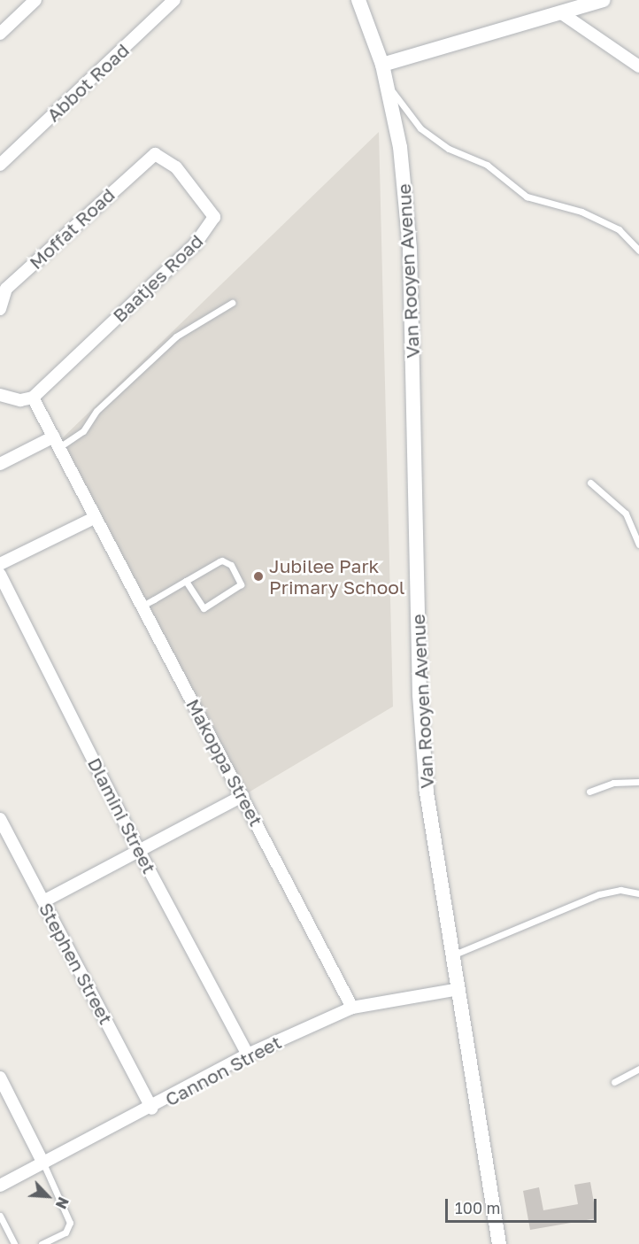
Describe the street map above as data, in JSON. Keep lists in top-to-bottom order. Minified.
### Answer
{"streets":{"street":["Abbot Road","Moffat Road","Van Rooyen Avenue","Baatjes Road","Makoppa Street","Dlamini Street","Stephen Street","Cannon Street"]},"crossings":[["Moffat Road","Baatjes Road"],["Van Rooyen Avenue","Cannon Street"],["Baatjes Road","Makoppa Street"],["Makoppa Street","Cannon Street"],["Dlamini Street","Cannon Street"],["Stephen Street","Cannon Street"]],"places":["Jubilee Park Primary School"],"scale_bar":"100 m","north":"bottom right"}
